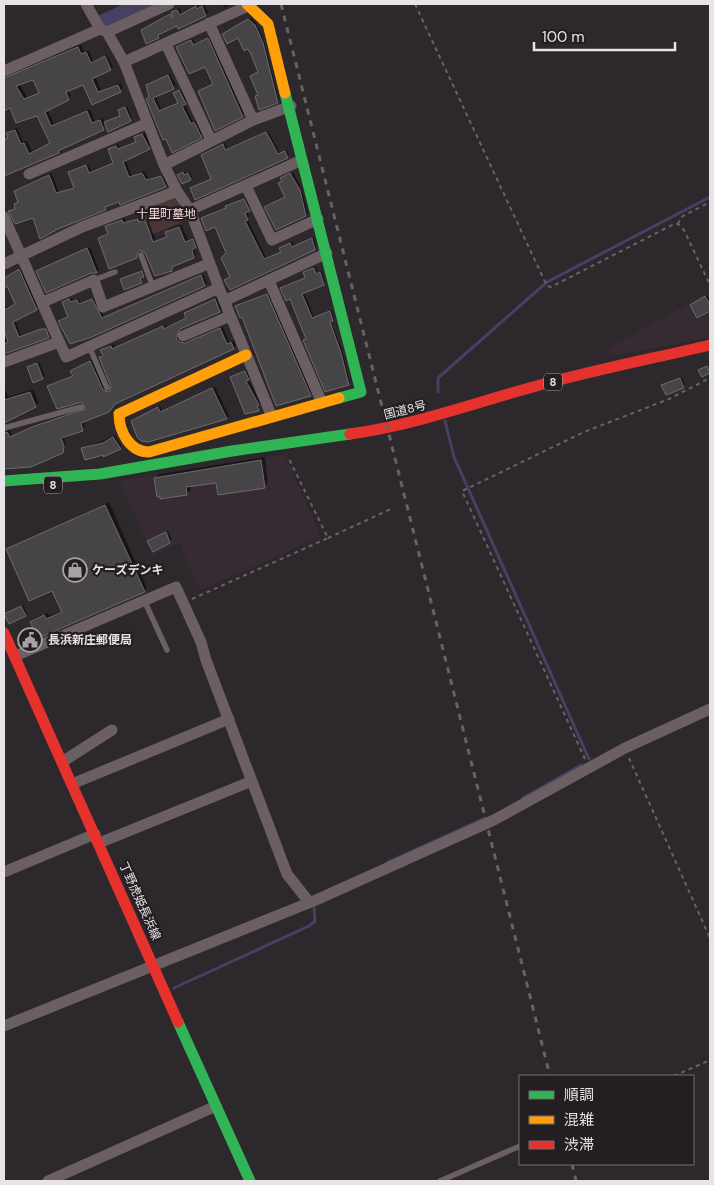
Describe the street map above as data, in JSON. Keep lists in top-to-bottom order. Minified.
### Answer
{"streets":{"main road":["8","国道8号","丁野虎姫長浜線"]},"parks":["十里町墓地"],"places":{"shop":["ケーズデンキ"],"public building":["長浜新庄郵便局"]},"legend":["順調","混雑","渋滞"],"scale_bar":"100 m"}
